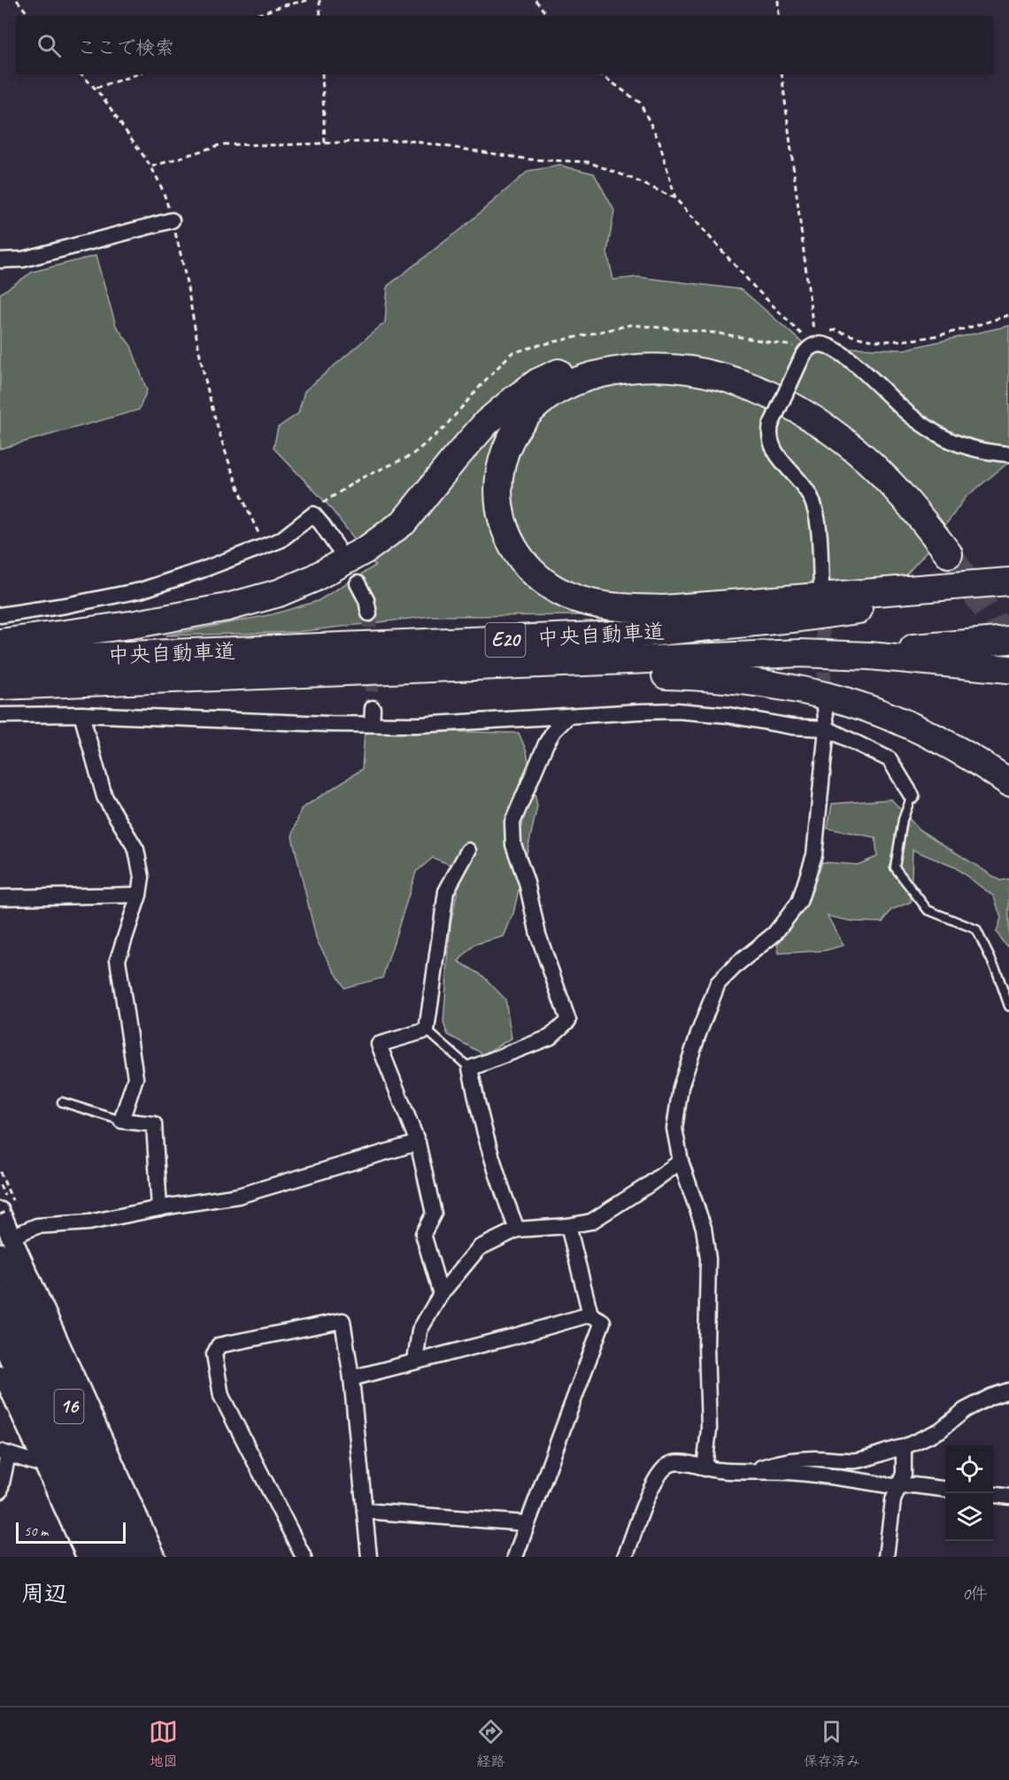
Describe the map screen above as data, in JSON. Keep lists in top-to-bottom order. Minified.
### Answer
{"streets":{"highway":["中央自動車道","E20","16"]},"scale_bar":"50 m","page":{"search":"ここで検索","scale":"50 m","heading":["周辺","0件"],"nav":["地図","経路","保存済み"]}}
